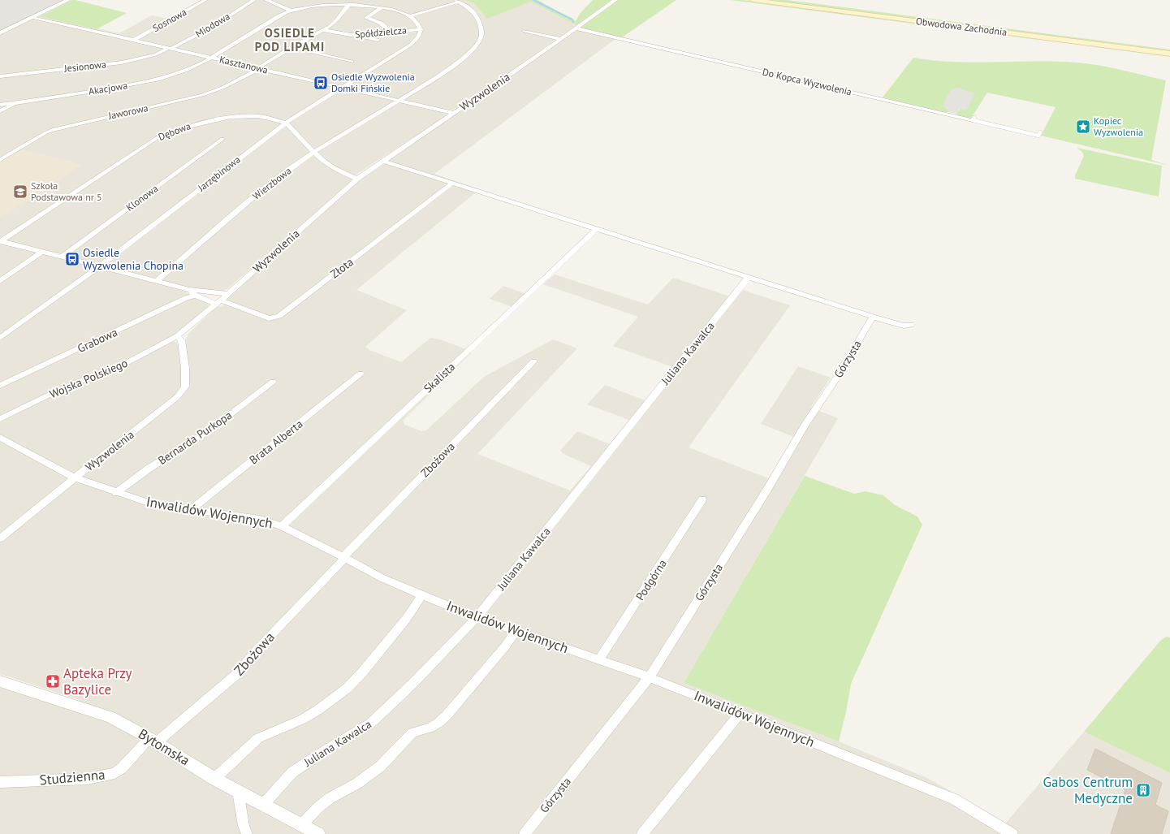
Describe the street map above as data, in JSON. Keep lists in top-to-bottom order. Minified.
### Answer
{"streets":{"main road":["Obwodowa Zachodnia"],"street":["Sosnowa","Miodowa","Spółdzielcza","Kasztanowa","Jesionowa","Do Kopca Wyzwolenia","Akacjowa","Wyzwolenia","Jaworowa","Dębowa","Jarzębinowa","Wierzbowa","Klonowa","Złota","Grabowa","Juliana Kawalca","Górzysta","Skalista","Wojska Polskiego","Bernarda Purkopa","Brata Alberta","Zbożowa","Inwalidów Wojennych","Podgórna","Bytomska","Studzienna"]},"crossings":[["Sosnowa","Kasztanowa"],["Miodowa","Kasztanowa"],["Miodowa","Jesionowa"],["Spółdzielcza","Jarzębinowa"],["Kasztanowa","Jesionowa"],["Kasztanowa","Akacjowa"],["Kasztanowa","Wyzwolenia"],["Kasztanowa","Jaworowa"],["Kasztanowa","Jarzębinowa"],["Kasztanowa","Wierzbowa"],["Do Kopca Wyzwolenia","Wyzwolenia"],["Wyzwolenia","Złota"],["Wyzwolenia","Wojska Polskiego"],["Wyzwolenia","Inwalidów Wojennych"],["Dębowa","Jarzębinowa"],["Złota","Grabowa"],["Juliana Kawalca","Inwalidów Wojennych"],["Juliana Kawalca","Bytomska"],["Górzysta","Inwalidów Wojennych"],["Skalista","Inwalidów Wojennych"],["Bernarda Purkopa","Inwalidów Wojennych"],["Brata Alberta","Inwalidów Wojennych"],["Zbożowa","Inwalidów Wojennych"],["Zbożowa","Bytomska"],["Zbożowa","Studzienna"],["Inwalidów Wojennych","Podgórna"],["Bytomska","Studzienna"]],"districts":["OSIEDLE POD LIPAMI"],"places":{"bus stop":["Osiedle Wyzwolenia Domki Fińskie","Osiedle Wyzwolenia Chopina"],"place":["Kopiec Wyzwolenia"],"school or university":["Szkoła Podstawowa nr 5"],"pharmacy":["Apteka Przy Bazylice"],"building":["Gabos Centrum Medyczne"]}}
